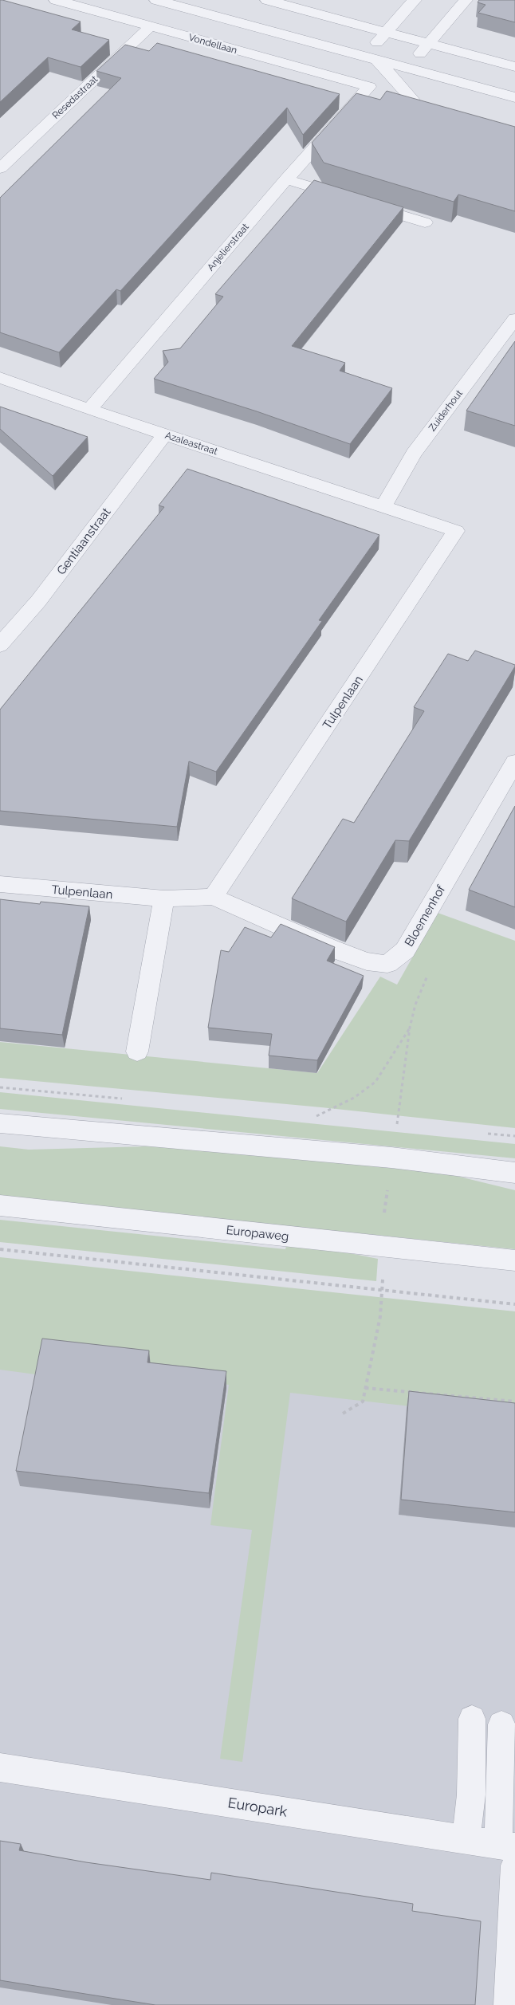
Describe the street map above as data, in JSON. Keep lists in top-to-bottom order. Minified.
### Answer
{"streets":{"street":["Vondellaan","Resedastraat","Anjelierstraat","Zuiderhout","Azaleastraat","Gentiaanstraat","Tulpenlaan","Bloemenhof","Europaweg","Europark"]},"crossings":[["Vondellaan","Resedastraat"],["Vondellaan","Anjelierstraat"],["Anjelierstraat","Azaleastraat"],["Zuiderhout","Azaleastraat"],["Zuiderhout","Tulpenlaan"],["Azaleastraat","Gentiaanstraat"],["Azaleastraat","Tulpenlaan"],["Tulpenlaan","Bloemenhof"]]}
